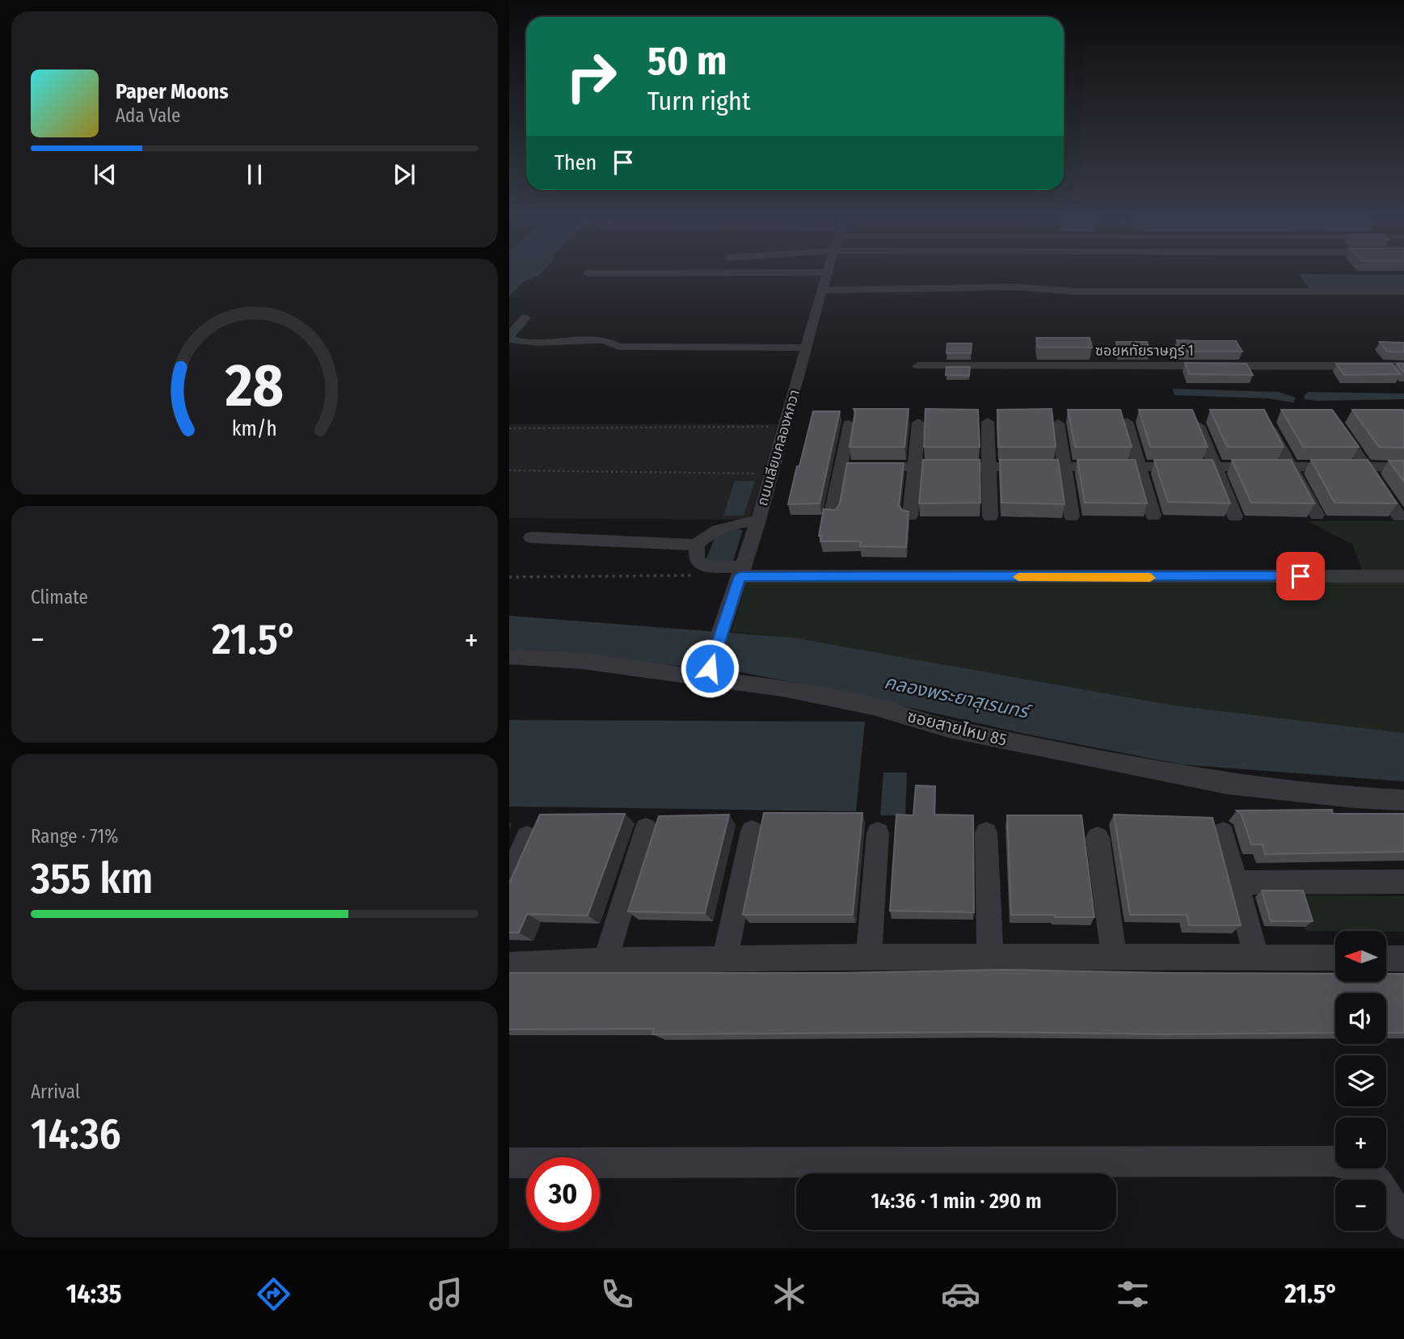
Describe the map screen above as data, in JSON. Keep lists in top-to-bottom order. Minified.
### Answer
{"streets":{"street":["ซอยหทัยราษฎร์ 1","ถนนเลียบคลองหกวา","ซอยสายไหม 85"]},"crossings":[["ถนนเลียบคลองหกวา","ซอยสายไหม 85"]],"water":["คลองพระยาสุเรนทร์"],"north":"left","page":{"turn":["50 m","Turn right"],"song":["Paper Moons","Ada Vale"],"then":"Then","tile":["Climate",["Range · 71%","355 km"],["Arrival","14:36"]],"heat":["−","21.5°","+"],"map_buttons":["+","−"],"limit":"30","trip":"14:36 · 1 min · 290 m","tabs":["14:35","21.5°"],"gauge":["28","km/h"]}}
